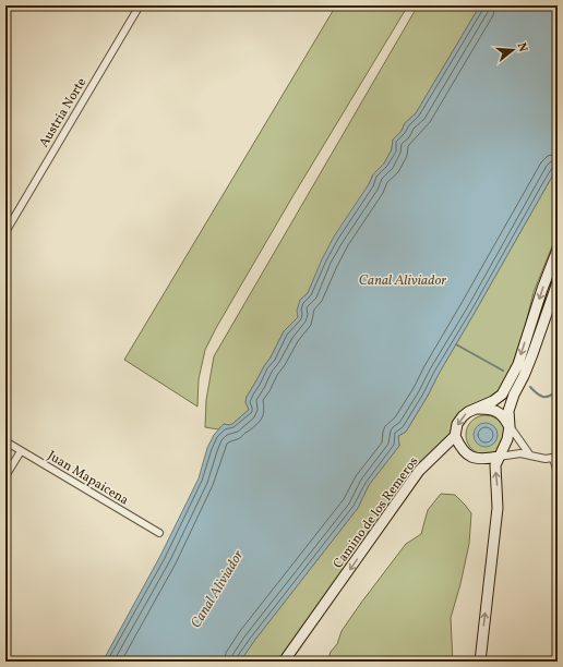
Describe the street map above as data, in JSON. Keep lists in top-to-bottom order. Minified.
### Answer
{"streets":{"main road":["Camino de los Remeros"],"street":["Austria Norte","Juan Mapaicena"]},"water":["Canal Aliviador"],"north":"right"}
